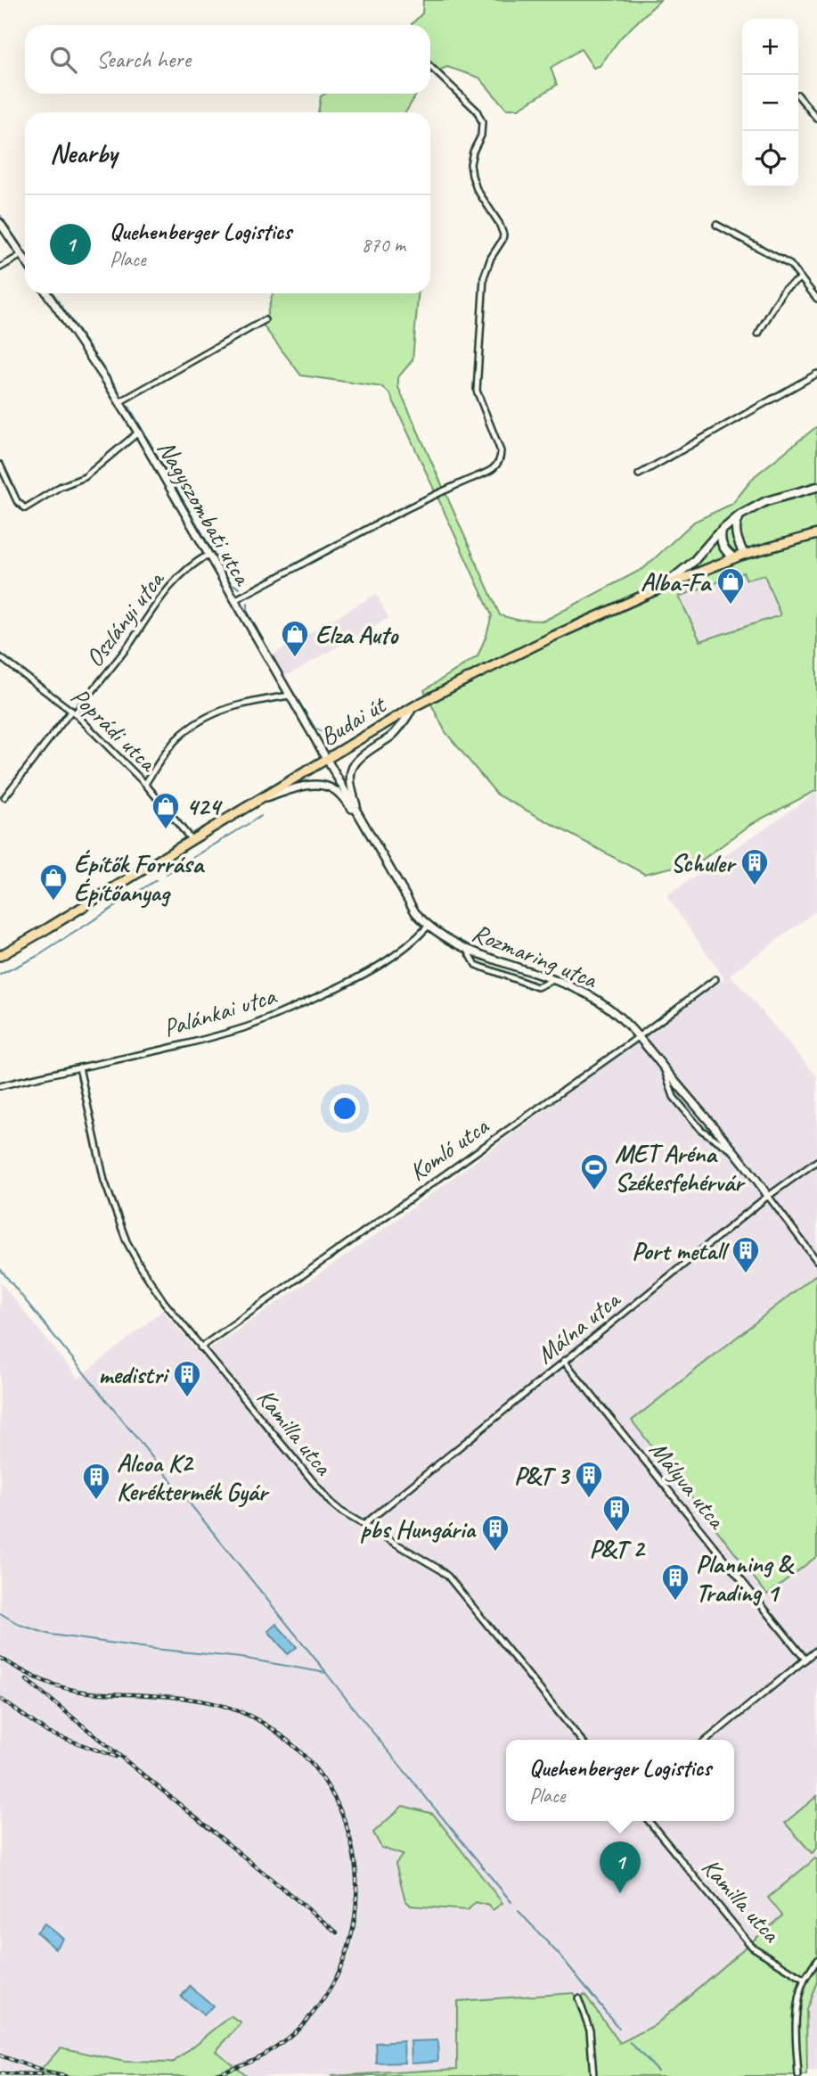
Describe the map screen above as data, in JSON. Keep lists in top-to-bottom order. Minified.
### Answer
{"streets":{"main road":["Budai út"],"street":["Nagyszombati utca","Oszlányi utca","Poprádi utca","Rozmaring utca","Palánkai utca","Komló utca","Málna utca","Kamilla utca","Mályva utca"]},"crossings":[["Nagyszombati utca","Oszlányi utca"],["Nagyszombati utca","Budai út"],["Nagyszombati utca","Rozmaring utca"],["Oszlányi utca","Poprádi utca"],["Budai út","Poprádi utca"],["Budai út","Rozmaring utca"],["Rozmaring utca","Palánkai utca"],["Rozmaring utca","Komló utca"],["Rozmaring utca","Málna utca"],["Palánkai utca","Kamilla utca"],["Komló utca","Kamilla utca"],["Málna utca","Kamilla utca"],["Málna utca","Mályva utca"]],"places":{"shop":["Alba-Fa","Elza Auto","424","Építők Forrása Építőanyag"],"building":["Schuler","Port metall","medistri","P&T 3","Alcoa K2 Keréktermék Gyár","P&T 2","pbs Hungária","Planning & Trading 1"],"sports":["MET Aréna Székesfehérvár"]},"page":{"map_buttons":["+","−"],"search":"Search here","heading":"Nearby","list":[{"mark":"1","name":"Quehenberger Logistics","note":"Place","value":"870 m"}],"popup":["Quehenberger Logistics","Place"],"pins":"1"}}
